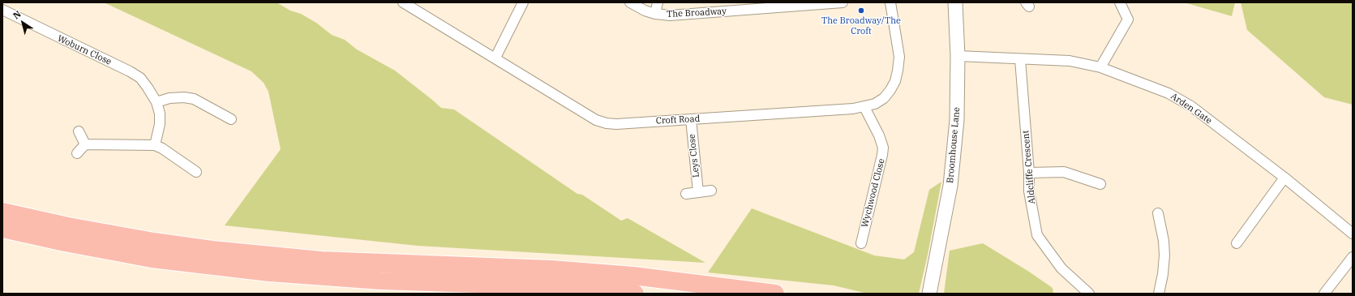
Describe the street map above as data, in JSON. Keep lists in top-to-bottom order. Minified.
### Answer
{"streets":{"street":["The Broadway","Woburn Close","Arden Gate","Croft Road","Broomhouse Lane","Leys Close","Aldcliffe Crescent","Wychwood Close"]},"crossings":[["Arden Gate","Broomhouse Lane"],["Arden Gate","Aldcliffe Crescent"],["Croft Road","Leys Close"],["Croft Road","Wychwood Close"]],"places":["The Broadway/The Croft"],"north":"top left"}
